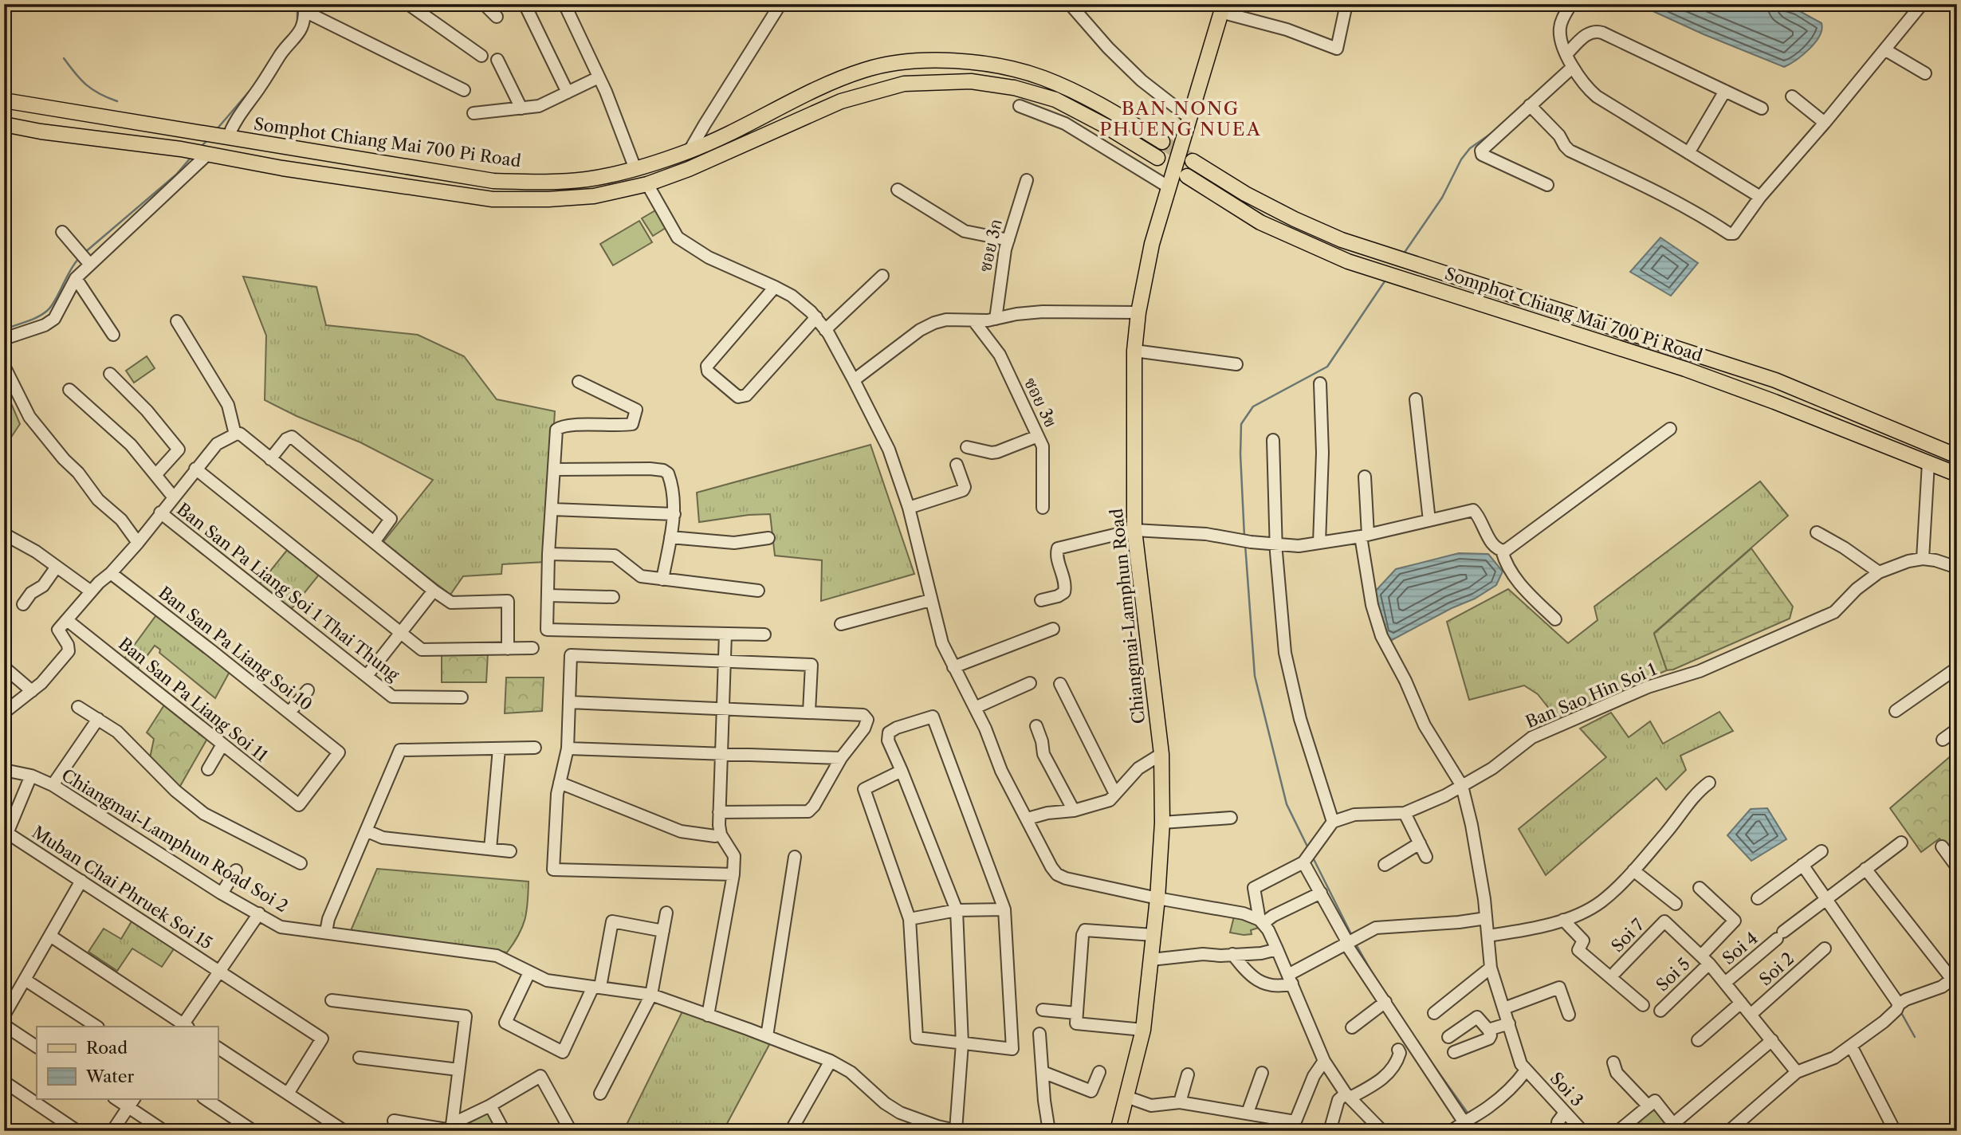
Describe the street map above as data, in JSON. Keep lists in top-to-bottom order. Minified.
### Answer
{"streets":{"main road":["Somphot Chiang Mai 700 Pi Road","Chiangmai-Lamphun Road"],"street":["ซอย 3ก","ซอย 3ข","Ban San Pa Liang Soi 1 Thai Thung","Ban San Pa Liang Soi 10","Ban Sao Hin Soi 1","Ban San Pa Liang Soi 11","Chiangmai-Lamphun Road Soi 2","Muban Chai Phruek Soi 15","Soi 7","Soi 4","Soi 2","Soi 5","Soi 3"]},"crossings":[["Ban San Pa Liang Soi 10","Ban San Pa Liang Soi 11"],["Soi 7","Soi 5"]],"districts":["BAN NONG PHUENG NUEA"],"legend":["Road","Water"]}
